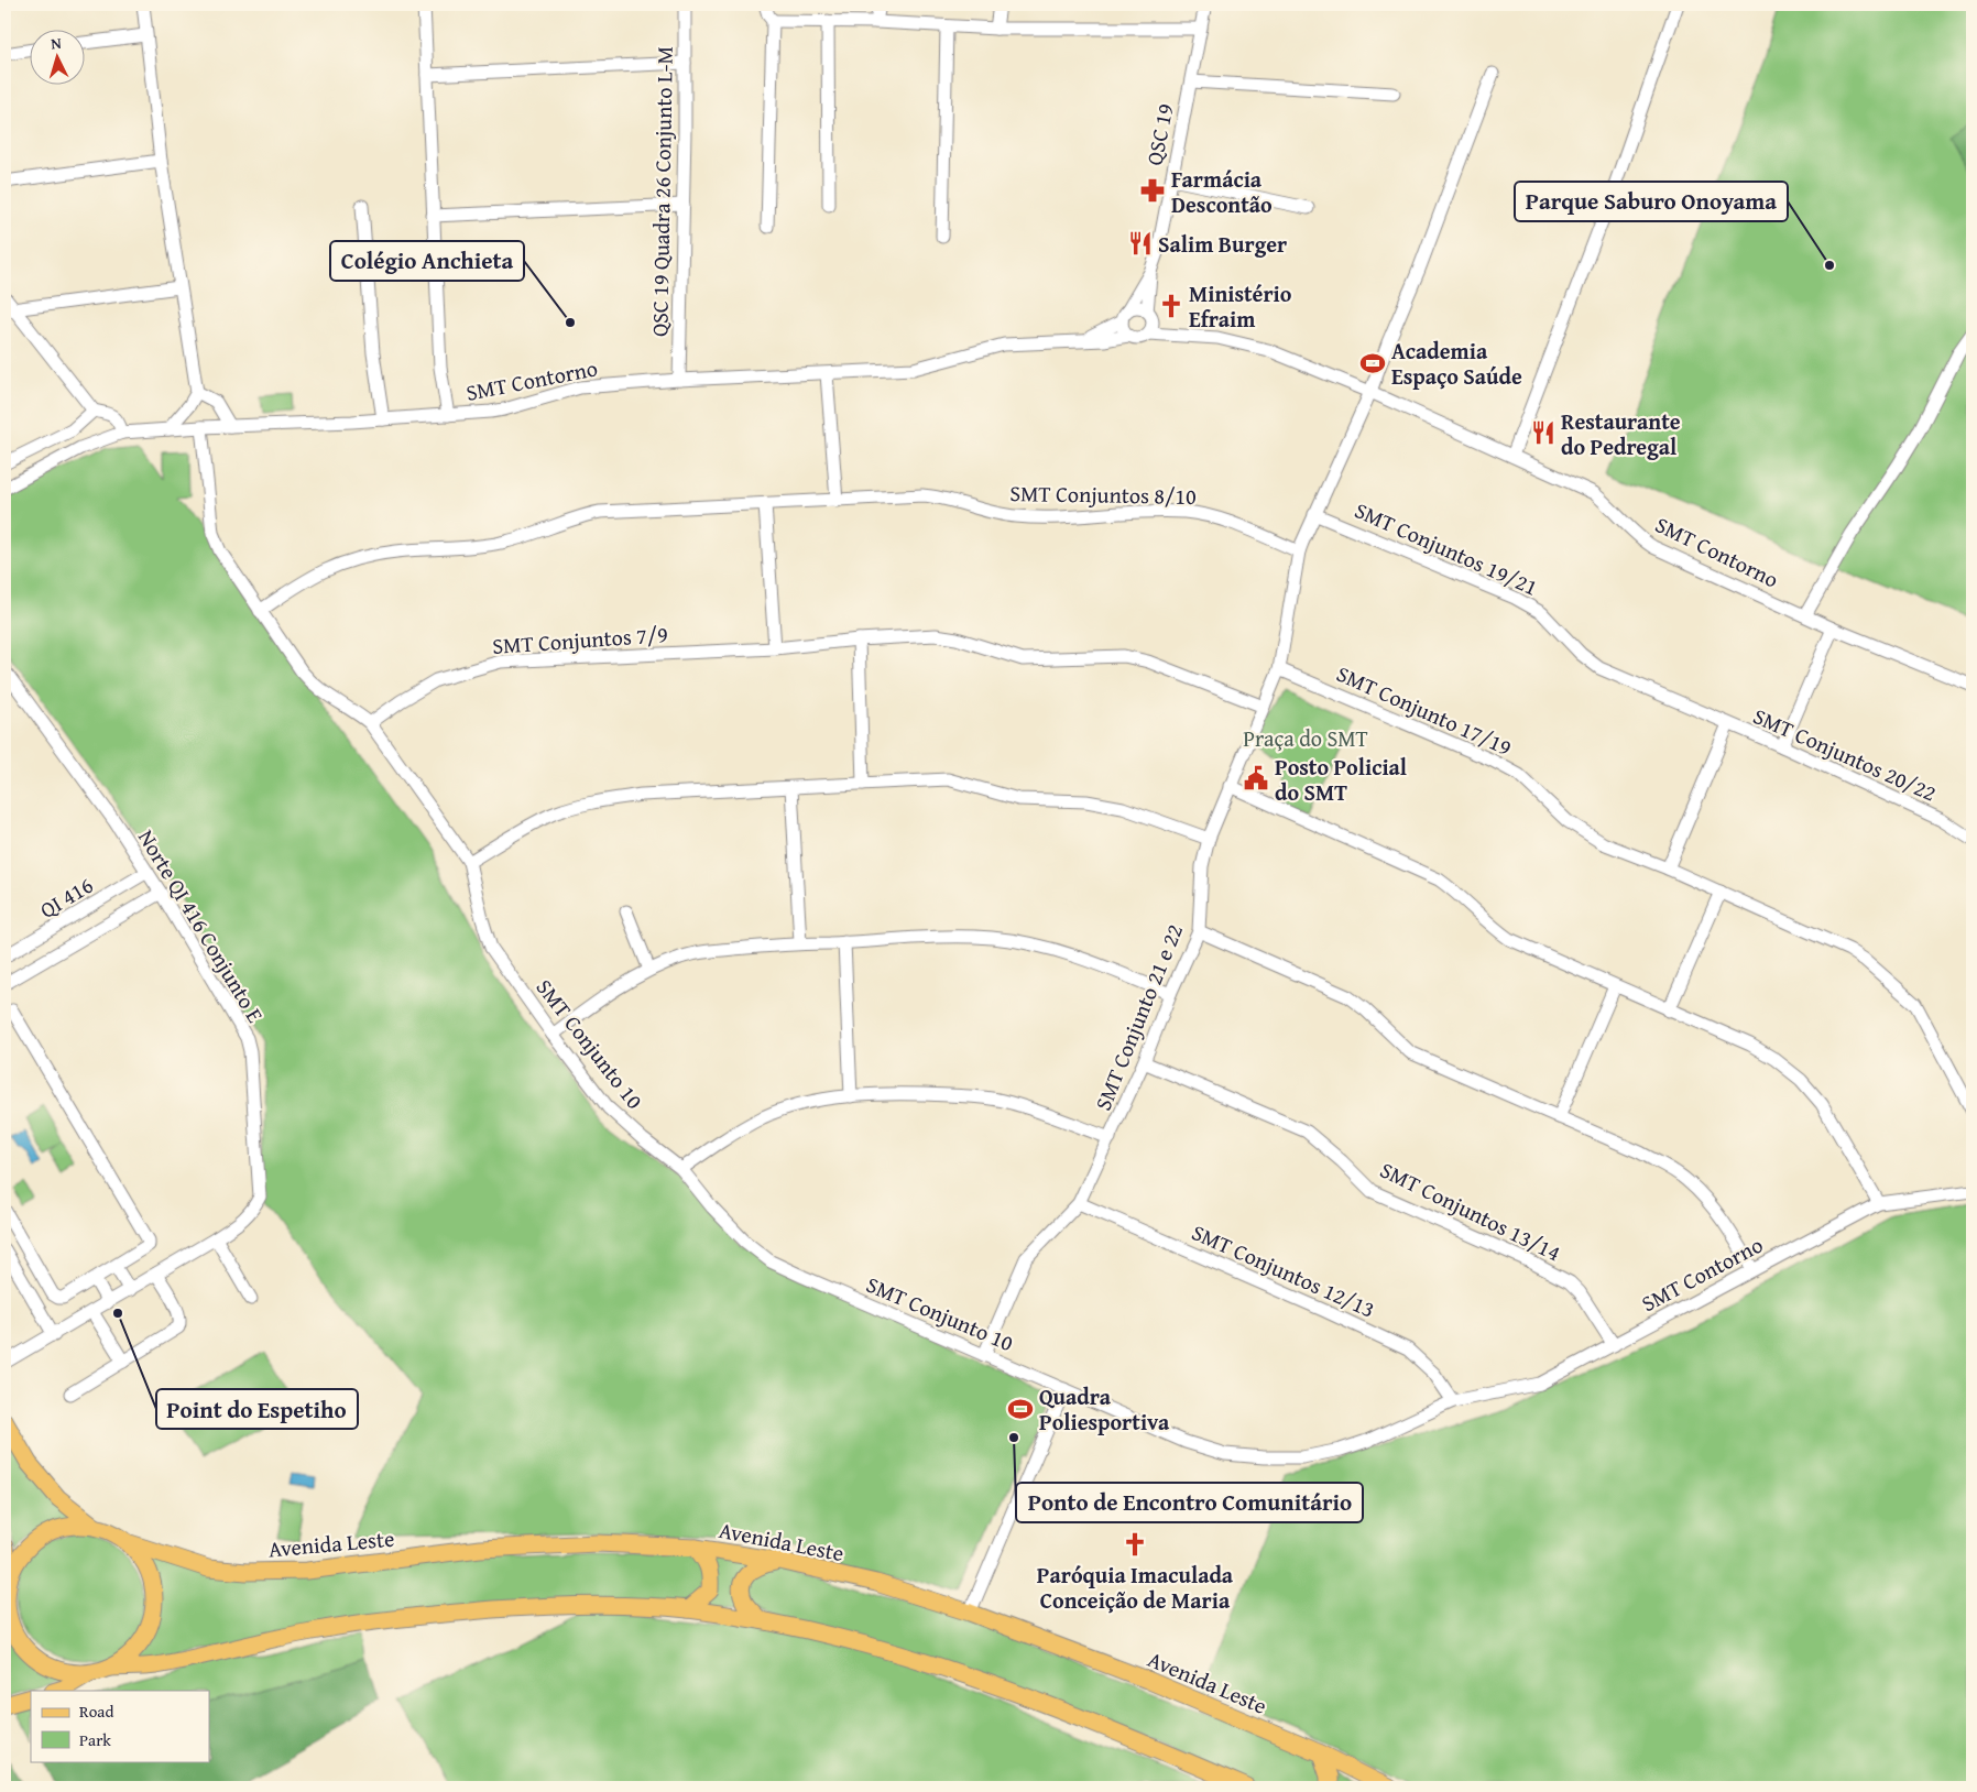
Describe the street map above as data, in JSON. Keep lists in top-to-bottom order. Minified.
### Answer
{"streets":{"main road":["Avenida Leste"],"street":["QSC 19","QSC 19 Quadra 26 Conjunto L-M","SMT Contorno","SMT Conjuntos 8/10","SMT Conjuntos 19/21","SMT Conjuntos 7/9","SMT Conjunto 17/19","SMT Conjuntos 20/22","QI 416","Norte QI 416 Conjunto E","SMT Conjunto 21 e 22","SMT Conjunto 10","SMT Conjuntos 13/14","SMT Conjuntos 12/13"]},"crossings":[["QSC 19","SMT Contorno"],["QSC 19 Quadra 26 Conjunto L-M","SMT Contorno"],["SMT Contorno","SMT Conjunto 21 e 22"],["SMT Contorno","SMT Conjunto 10"],["SMT Contorno","SMT Conjuntos 13/14"],["SMT Contorno","SMT Conjuntos 12/13"],["SMT Conjuntos 8/10","SMT Conjunto 21 e 22"],["SMT Conjuntos 8/10","SMT Conjunto 10"],["SMT Conjuntos 19/21","SMT Conjuntos 20/22"],["SMT Conjuntos 19/21","SMT Conjunto 21 e 22"],["SMT Conjuntos 7/9","SMT Conjunto 21 e 22"],["SMT Conjuntos 7/9","SMT Conjunto 10"],["SMT Conjunto 17/19","SMT Conjunto 21 e 22"],["QI 416","Norte QI 416 Conjunto E"],["SMT Conjunto 21 e 22","SMT Conjunto 10"],["SMT Conjunto 21 e 22","SMT Conjuntos 13/14"],["SMT Conjunto 21 e 22","SMT Conjuntos 12/13"],["SMT Conjunto 10","SMT Conjuntos 12/13"]],"parks":["Praça do SMT"],"places":{"pharmacy":["Farmácia Descontão"],"restaurant":["Salim Burger","Restaurante do Pedregal"],"other":["Parque Saburo Onoyama","Colégio Anchieta","Point do Espetiho","Ponto de Encontro Comunitário"],"church":["Ministério Efraim","Paróquia Imaculada Conceição de Maria"],"sports":["Academia Espaço Saúde","Quadra Poliesportiva"],"public building":["Posto Policial do SMT"]},"legend":["Road","Park"],"north":"top"}
